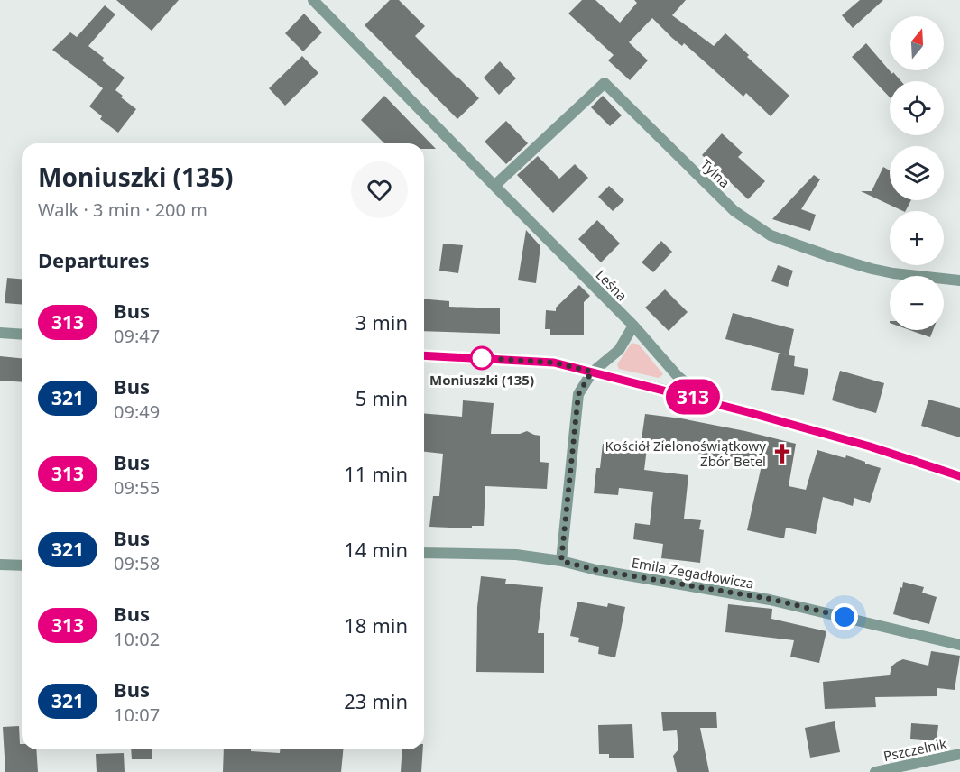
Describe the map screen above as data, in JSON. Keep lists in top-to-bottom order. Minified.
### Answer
{"streets":{"street":["Tylna","Leśna","Emila Zegadłowicza","Pszczelnik"]},"crossings":[["Tylna","Leśna"]],"places":{"other":["Moniuszki (135)"],"church":["Kościół Zielonoświątkowy Zbór Betel"]},"lines":["bus line 313"],"north":"top","page":{"on_map":"313","map_buttons":["+","−"],"heading":[["Moniuszki (135)","Walk · 3 min · 200 m"],"Departures"],"list":[{"mark":"313","name":"Bus","note":"09:47","value":"3 min"},{"mark":"321","name":"Bus","note":"09:49","value":"5 min"},{"mark":"313","name":"Bus","note":"09:55","value":"11 min"},{"mark":"321","name":"Bus","note":"09:58","value":"14 min"},{"mark":"313","name":"Bus","note":"10:02","value":"18 min"},{"mark":"321","name":"Bus","note":"10:07","value":"23 min"}]}}
